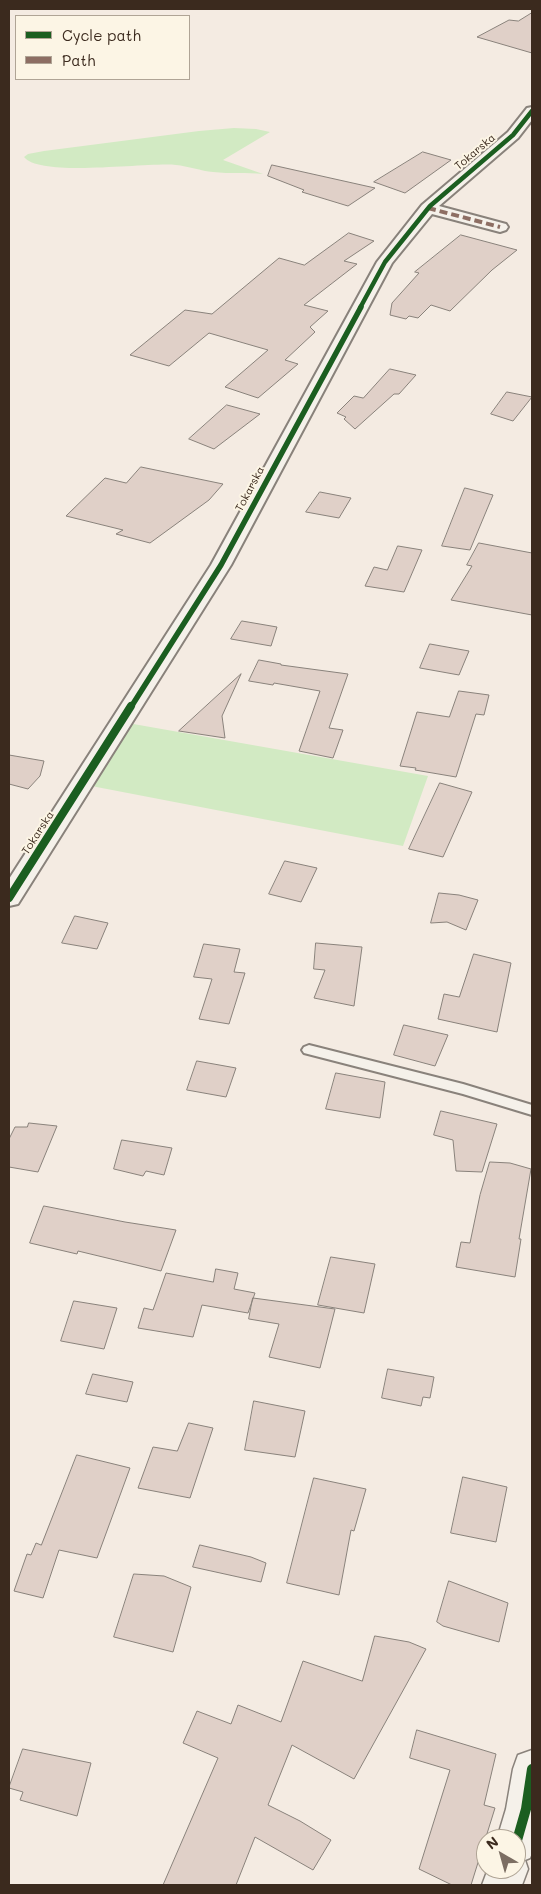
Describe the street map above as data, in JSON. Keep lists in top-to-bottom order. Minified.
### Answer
{"streets":{"street":["Tokarska"]},"legend":["Cycle path","Path"],"north":"top left"}
